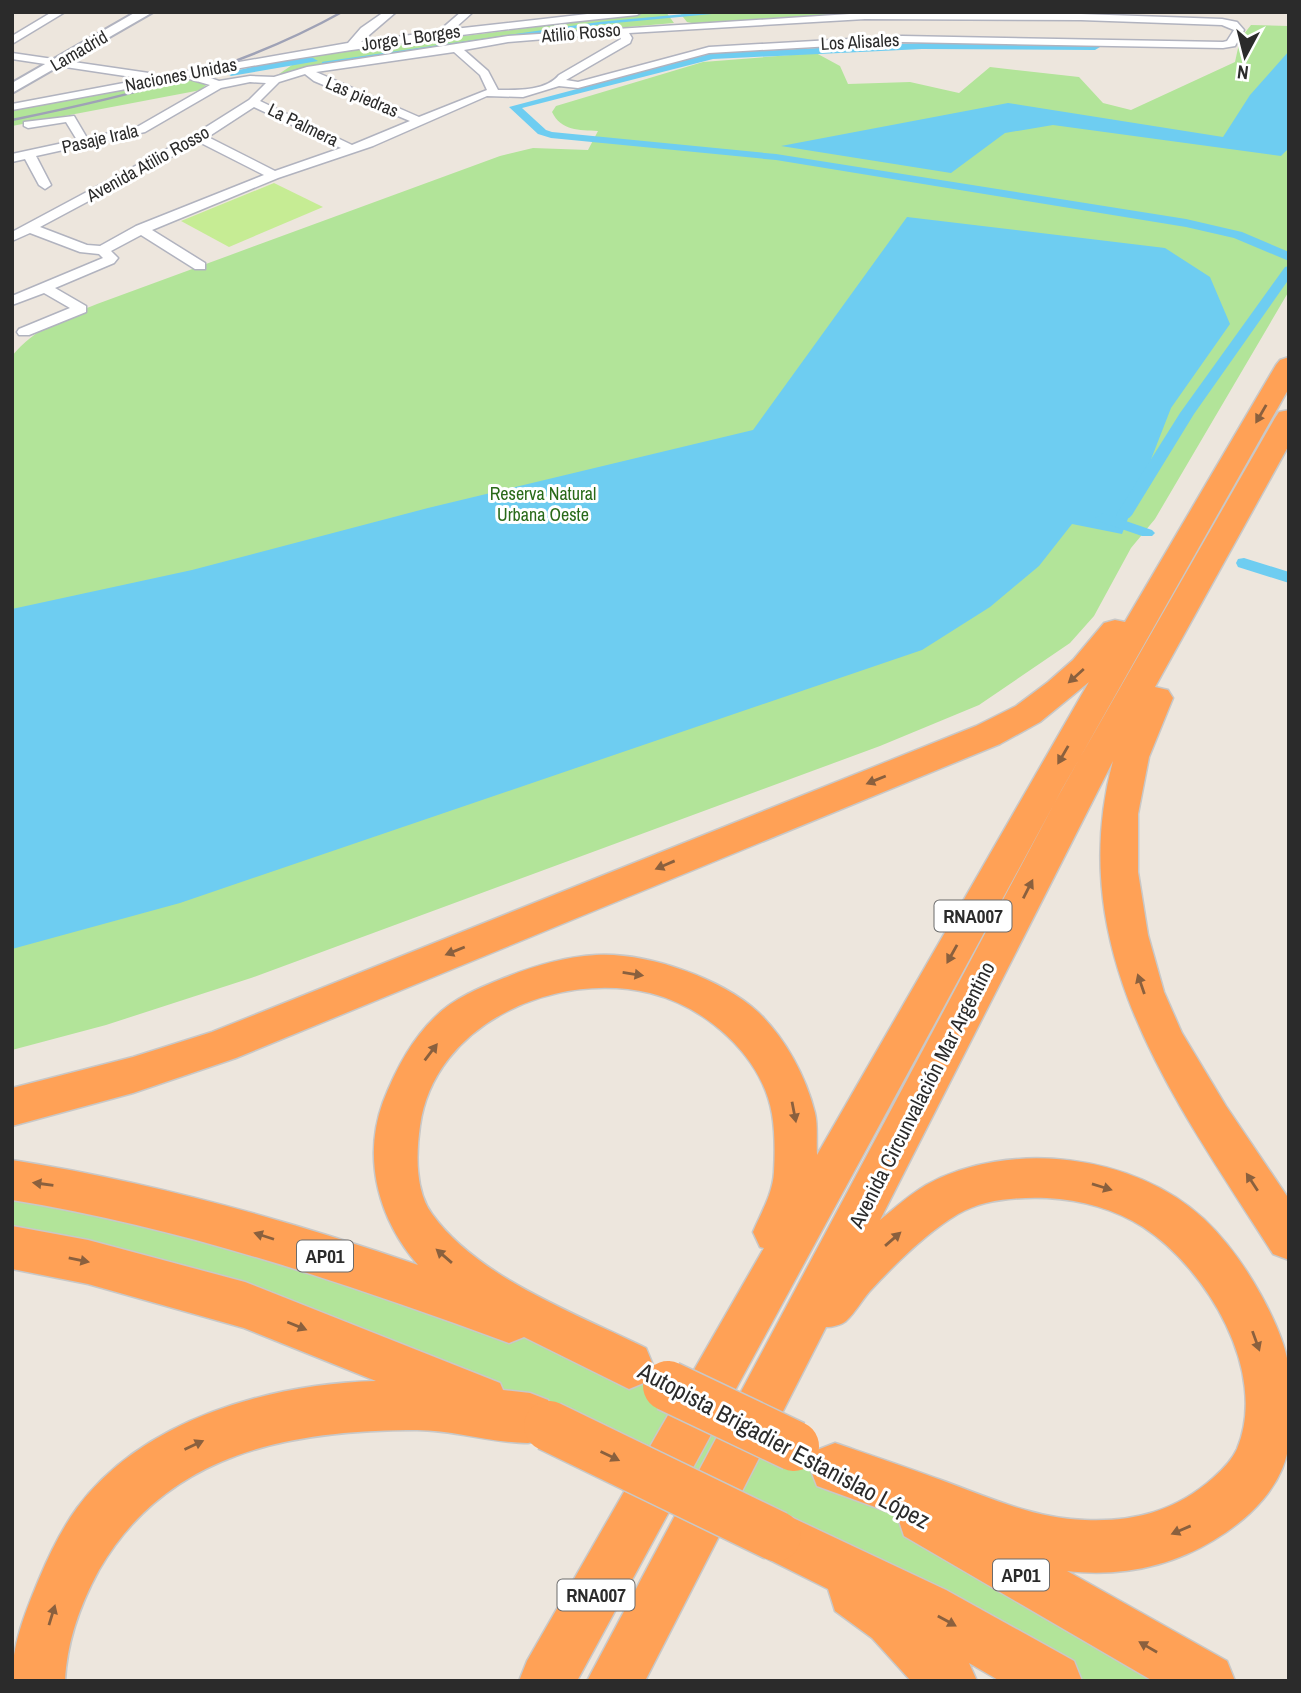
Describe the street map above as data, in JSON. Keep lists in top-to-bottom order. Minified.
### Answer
{"streets":{"highway":["RNA007","Avenida Circunvalación Mar Argentino","AP01","Autopista Brigadier Estanislao López"],"street":["Atilio Rosso","Jorge L Borges","Los Alisales","Lamadrid","Naciones Unidas","Las piedras","La Palmera","Pasaje Irala","Avenida Atilio Rosso"]},"crossings":[["Atilio Rosso","Los Alisales"],["Atilio Rosso","Las piedras"],["Atilio Rosso","Avenida Atilio Rosso"],["Jorge L Borges","Naciones Unidas"],["La Palmera","Avenida Atilio Rosso"],["RNA007","Avenida Circunvalación Mar Argentino"]],"parks":["Reserva Natural Urbana Oeste"],"north":"bottom"}
